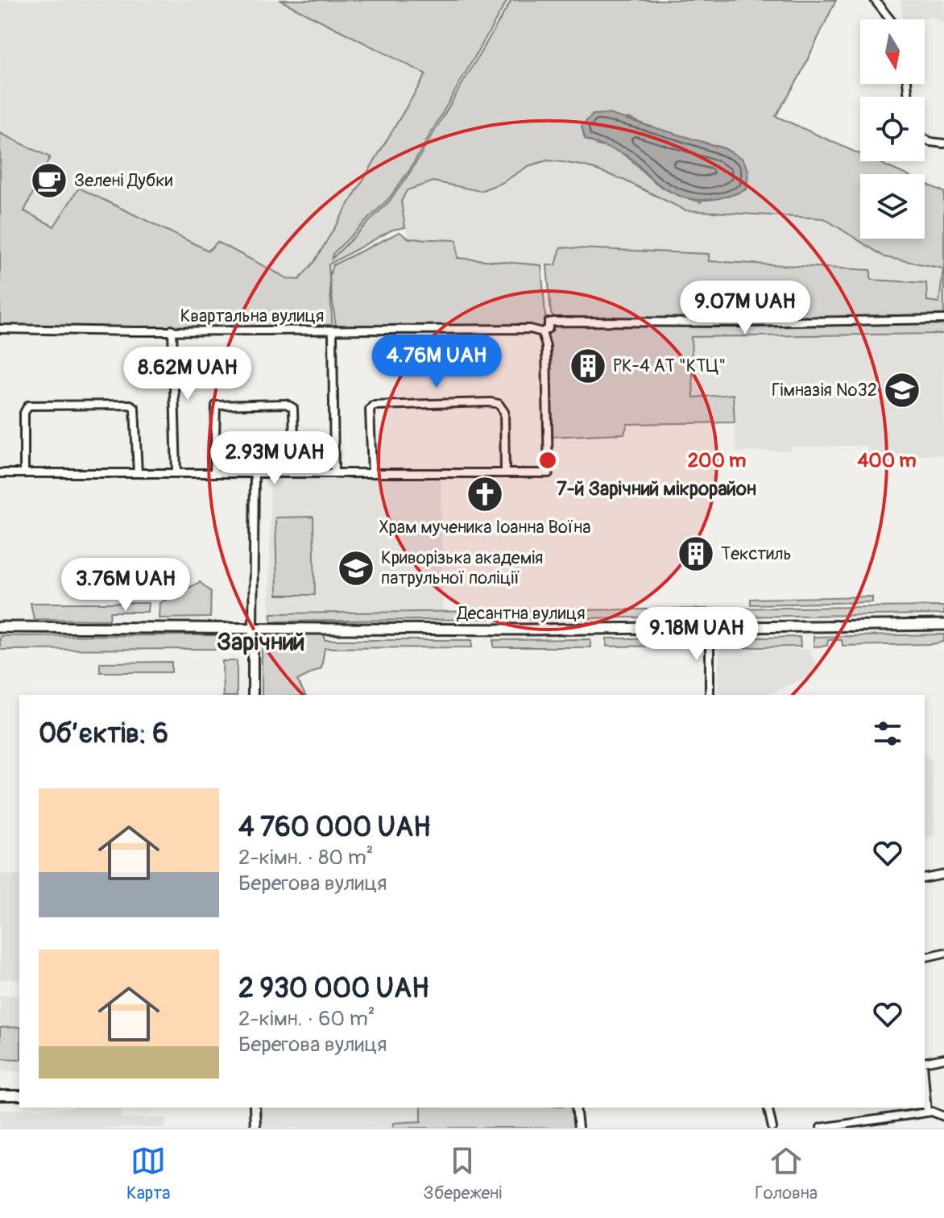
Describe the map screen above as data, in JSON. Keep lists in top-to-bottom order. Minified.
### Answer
{"streets":{"main road":["Десантна вулиця"],"street":["Квартальна вулиця"]},"districts":["7-й Зарічний мікрорайон","Зарічний"],"places":{"cafe":["Зелені Дубки"],"building":["РК-4 АТ \"КТЦ\"","Текстиль"],"school or university":["Гімназія №32","Криворізька академія патрульної поліції"],"church":["Храм мученика Іоанна Воїна"]},"north":"bottom","page":{"price":["9.07M UAH","4.76M UAH","8.62M UAH","2.93M UAH","3.76M UAH","9.18M UAH"],"heading":"Об’єктів: 6","list":[{"name":"4 760 000 UAH","note":"2-кімн. · 80 m² · Берегова вулиця"},{"name":"2 930 000 UAH","note":"2-кімн. · 60 m² · Берегова вулиця"}],"tabs":["Карта","Збережені","Головна"]},"rings":["200 m","400 m"]}
